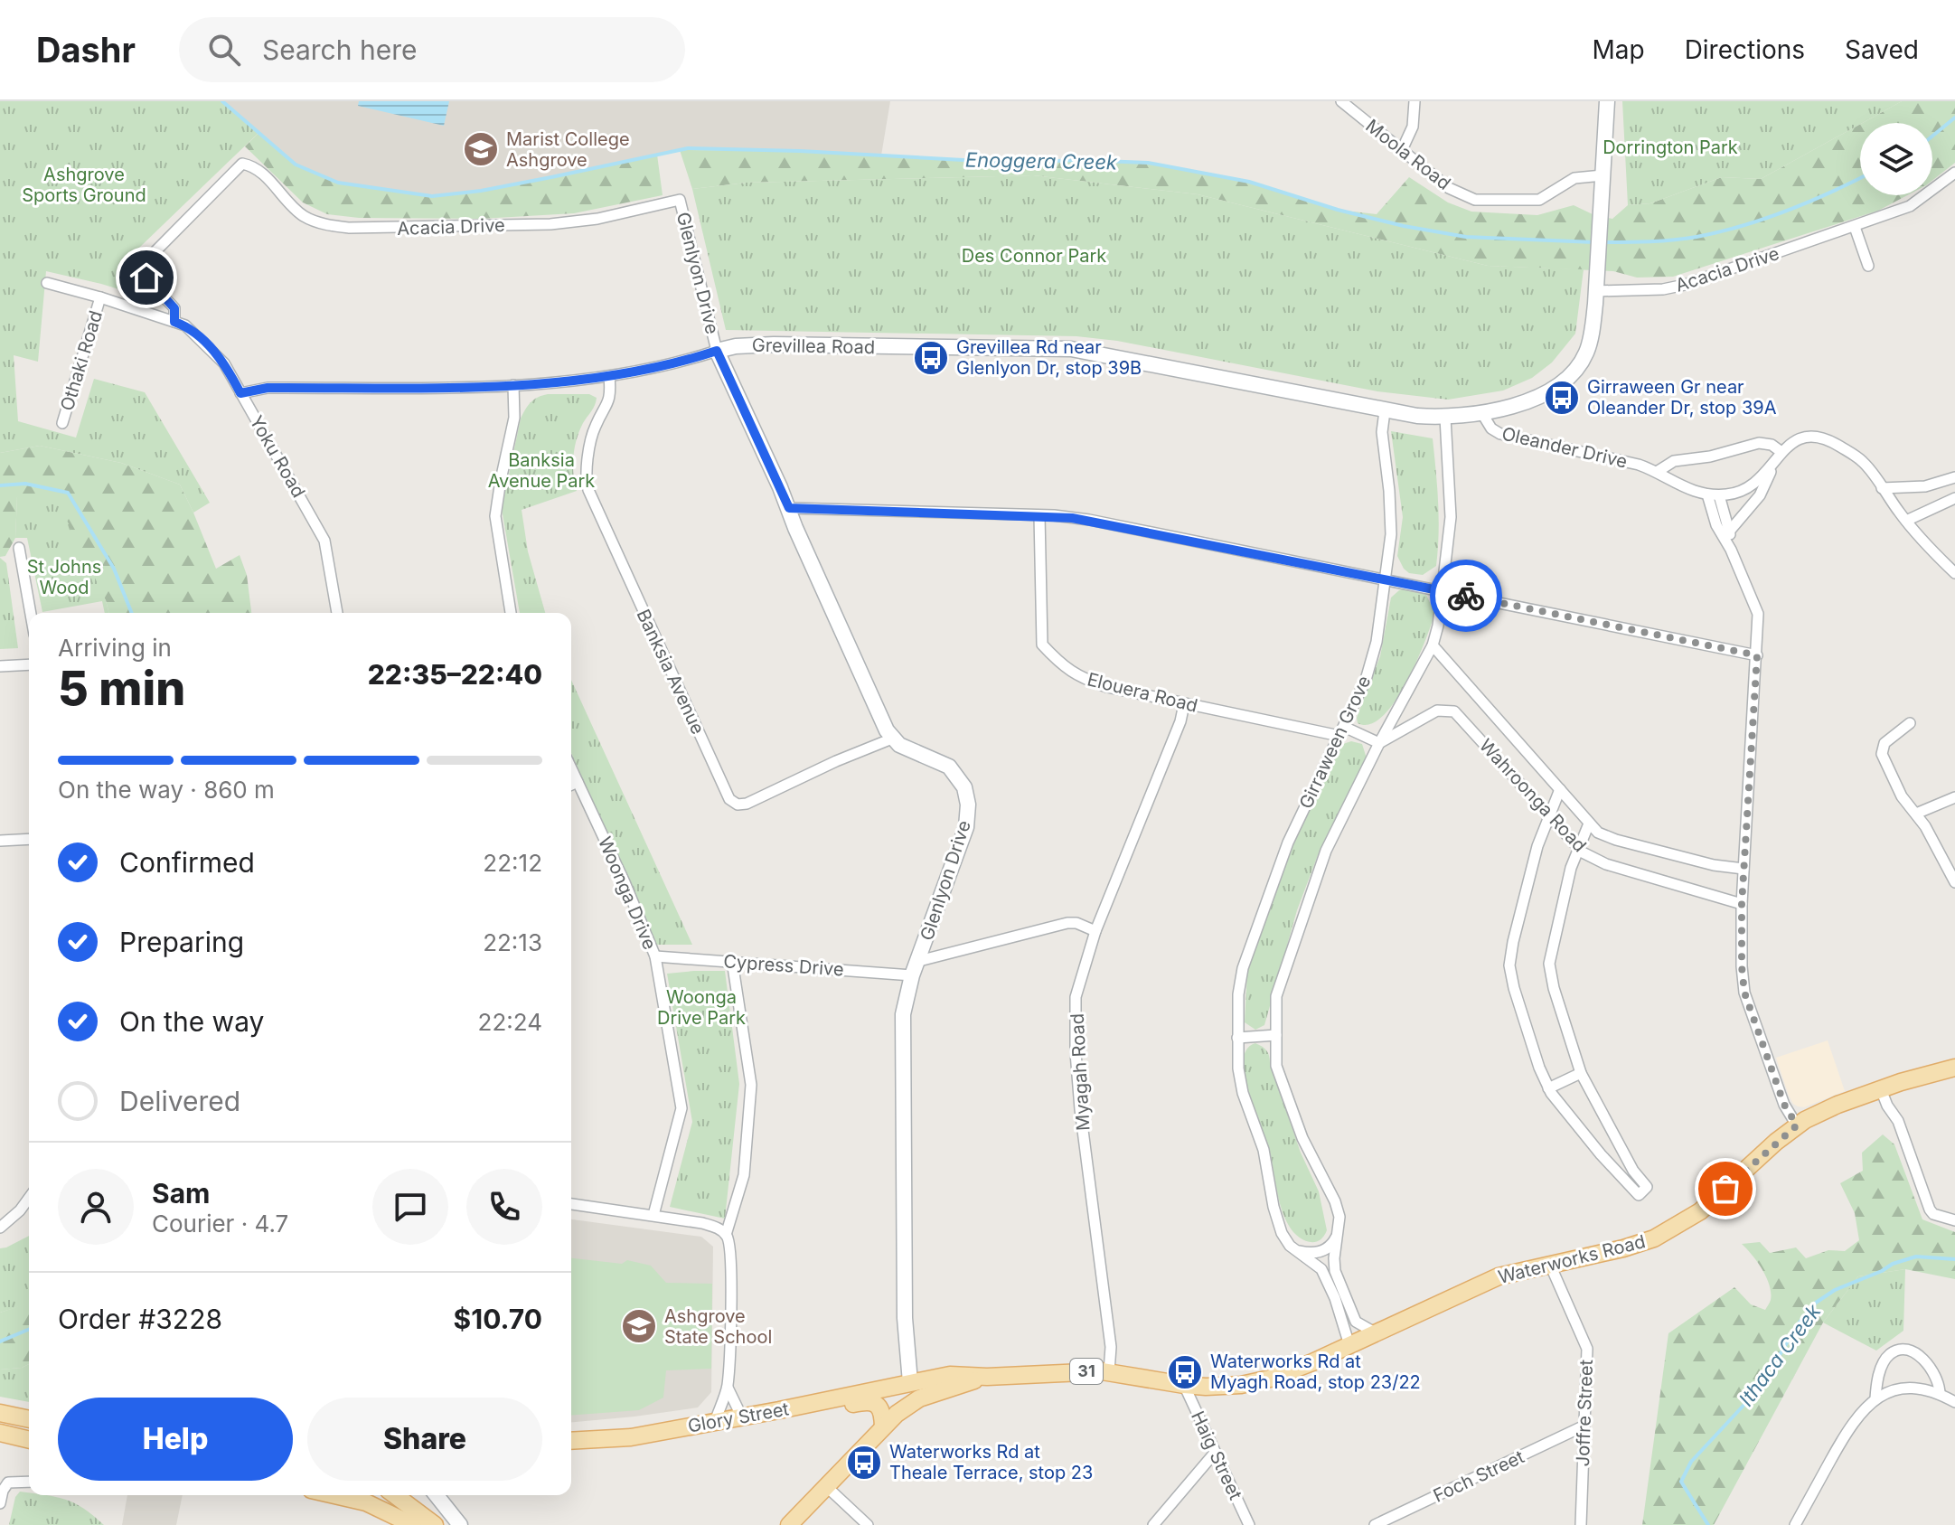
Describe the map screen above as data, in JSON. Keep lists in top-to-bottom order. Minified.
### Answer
{"streets":{"main road":["Waterworks Road","31","Glory Street"],"street":["Moola Road","Acacia Drive","Glenlyon Drive","Grevillea Road","Othaki Road","Oleander Drive","Yoku Road","Banksia Avenue","Elouera Road","Girraween Grove","Wahroonga Road","Woonga Drive","Cypress Drive","Myagah Road","Joffre Street","Haig Street","Foch Street"]},"crossings":[["Acacia Drive","Glenlyon Drive"],["Acacia Drive","Yoku Road"],["Glenlyon Drive","Grevillea Road"],["Glenlyon Drive","Banksia Avenue"],["Glenlyon Drive","Cypress Drive"],["Glenlyon Drive","Waterworks Road"],["Glenlyon Drive","Glory Street"],["Grevillea Road","Yoku Road"],["Grevillea Road","Banksia Avenue"],["Grevillea Road","Girraween Grove"],["Othaki Road","Yoku Road"],["Elouera Road","Girraween Grove"],["Elouera Road","Wahroonga Road"],["Elouera Road","Myagah Road"],["Girraween Grove","Wahroonga Road"],["Girraween Grove","Waterworks Road"],["Woonga Drive","Cypress Drive"],["Myagah Road","Waterworks Road"],["Waterworks Road","Joffre Street"],["Waterworks Road","Glory Street"],["Waterworks Road","Haig Street"],["Joffre Street","Foch Street"]],"water":["Enoggera Creek","Ithaca Creek"],"parks":["Dorrington Park","Ashgrove Sports Ground","Des Connor Park","Banksia Avenue Park","St Johns Wood","Woonga Drive Park"],"places":{"school or university":["Marist College Ashgrove","Ashgrove State School"],"bus stop":["Grevillea Rd near Glenlyon Dr, stop 39B","Girraween Gr near Oleander Dr, stop 39A","Waterworks Rd at Myagh Road, stop 23/22","Waterworks Rd at Theale Terrace, stop 23"]},"page":{"header":"Dashr","search":"Search here","nav":["Map","Directions","Saved"],"heading":["5 min","Arriving in","22:35–22:40"],"panel":["Sam","Courier · 4.7","Order #3228","$10.70"],"bar":"On the way · 860 m","list":[["Confirmed","22:12"],["Preparing","22:13"],["On the way","22:24"],"Delivered"],"buttons":["Help","Share"]}}
